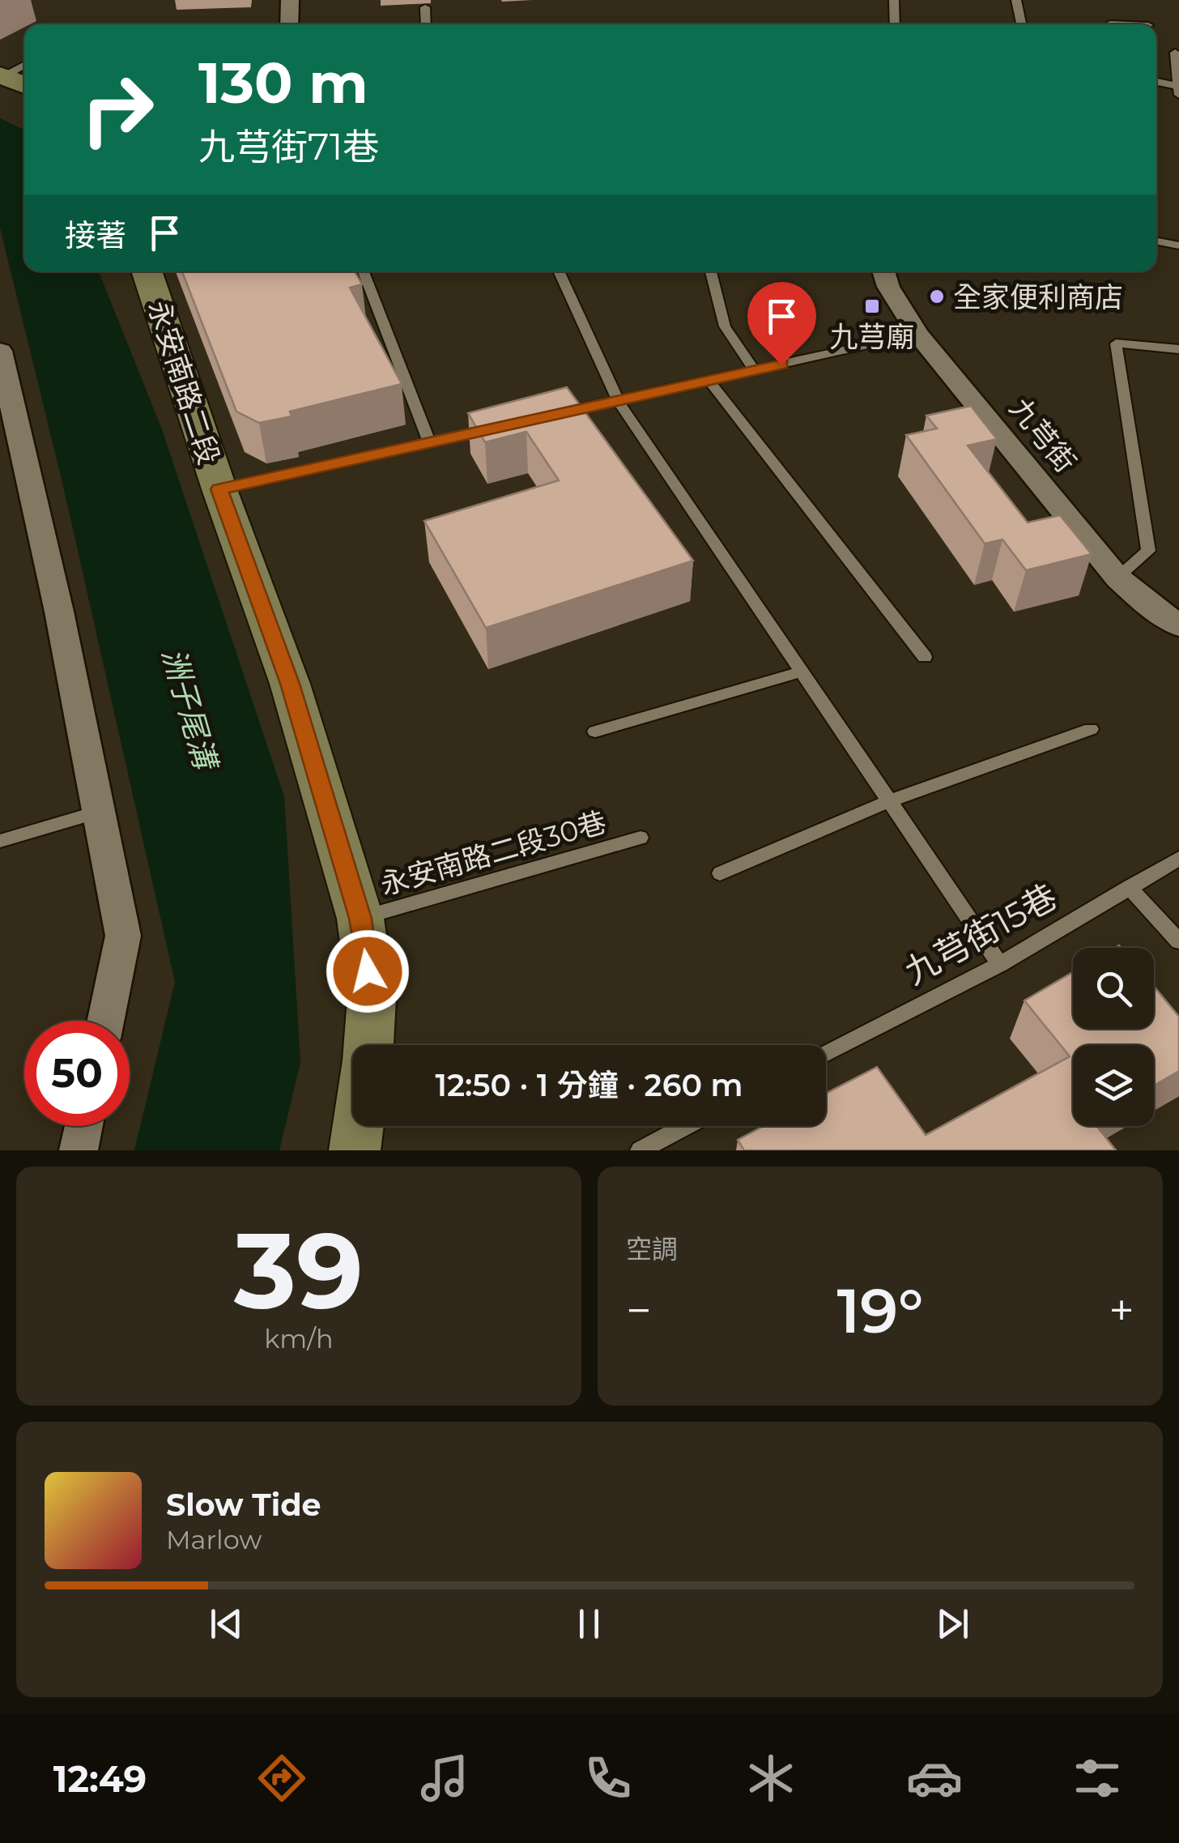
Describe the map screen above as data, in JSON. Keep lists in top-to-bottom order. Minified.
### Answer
{"streets":{"main road":["永安南路二段"],"street":["九芎街"],"lane":["永安南路二段30巷","九芎街15巷"]},"crossings":[["永安南路二段","永安南路二段30巷"]],"water":["洲子尾溝"],"places":{"other":["全家便利商店"],"transit":["九芎廟"]},"page":{"turn":["130 m","九芎街71巷"],"then":"接著","limit":"50","trip":"12:50 · 1 分鐘 · 260 m","tile":[["39","km/h"],"空調"],"heat":["−","19°","+"],"song":["Slow Tide","Marlow"],"tabs":"12:49"}}
